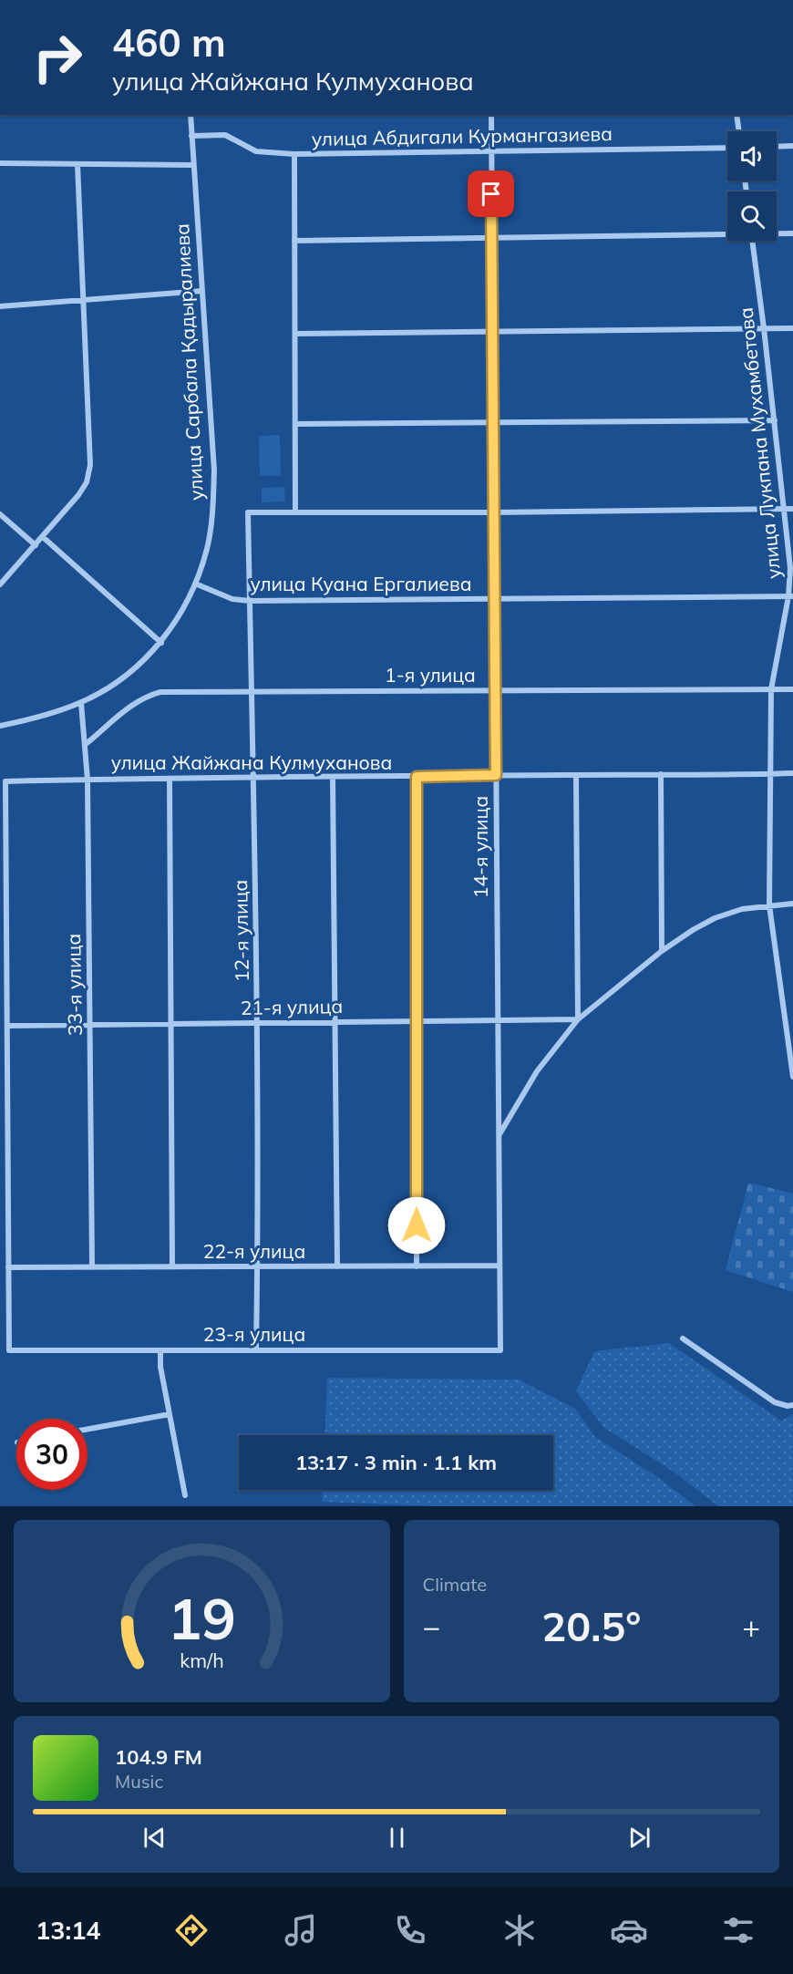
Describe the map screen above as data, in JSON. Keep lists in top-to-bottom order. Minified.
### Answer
{"streets":{"street":["улица Абдигали Курмангазиева","улица Сарбала Қадыралиева","улица Лукпана Мухамбетова","улица Куана Ергалиева","1-я улица","улица Жайжана Кулмуханова","14-я улица","12-я улица","33-я улица","21-я улица","22-я улица","23-я улица"]},"crossings":[["улица Абдигали Курмангазиева","улица Сарбала Қадыралиева"],["улица Абдигали Курмангазиева","14-я улица"],["улица Сарбала Қадыралиева","улица Куана Ергалиева"],["улица Сарбала Қадыралиева","33-я улица"],["улица Лукпана Мухамбетова","улица Куана Ергалиева"],["улица Лукпана Мухамбетова","1-я улица"],["улица Лукпана Мухамбетова","улица Жайжана Кулмуханова"],["улица Куана Ергалиева","14-я улица"],["улица Куана Ергалиева","12-я улица"],["1-я улица","14-я улица"],["1-я улица","12-я улица"],["1-я улица","33-я улица"],["улица Жайжана Кулмуханова","14-я улица"],["улица Жайжана Кулмуханова","12-я улица"],["улица Жайжана Кулмуханова","33-я улица"],["улица Жайжана Кулмуханова","21-я улица"],["14-я улица","21-я улица"],["14-я улица","22-я улица"],["14-я улица","23-я улица"],["12-я улица","21-я улица"],["12-я улица","22-я улица"],["12-я улица","23-я улица"],["33-я улица","21-я улица"],["33-я улица","22-я улица"],["22-я улица","23-я улица"]],"page":{"turn":["460 m","улица Жайжана Кулмуханова"],"limit":"30","trip":"13:17 · 3 min · 1.1 km","tile":"Climate","heat":["−","20.5°","+"],"song":["104.9 FM","Music"],"tabs":"13:14","gauge":["19","km/h"]}}
